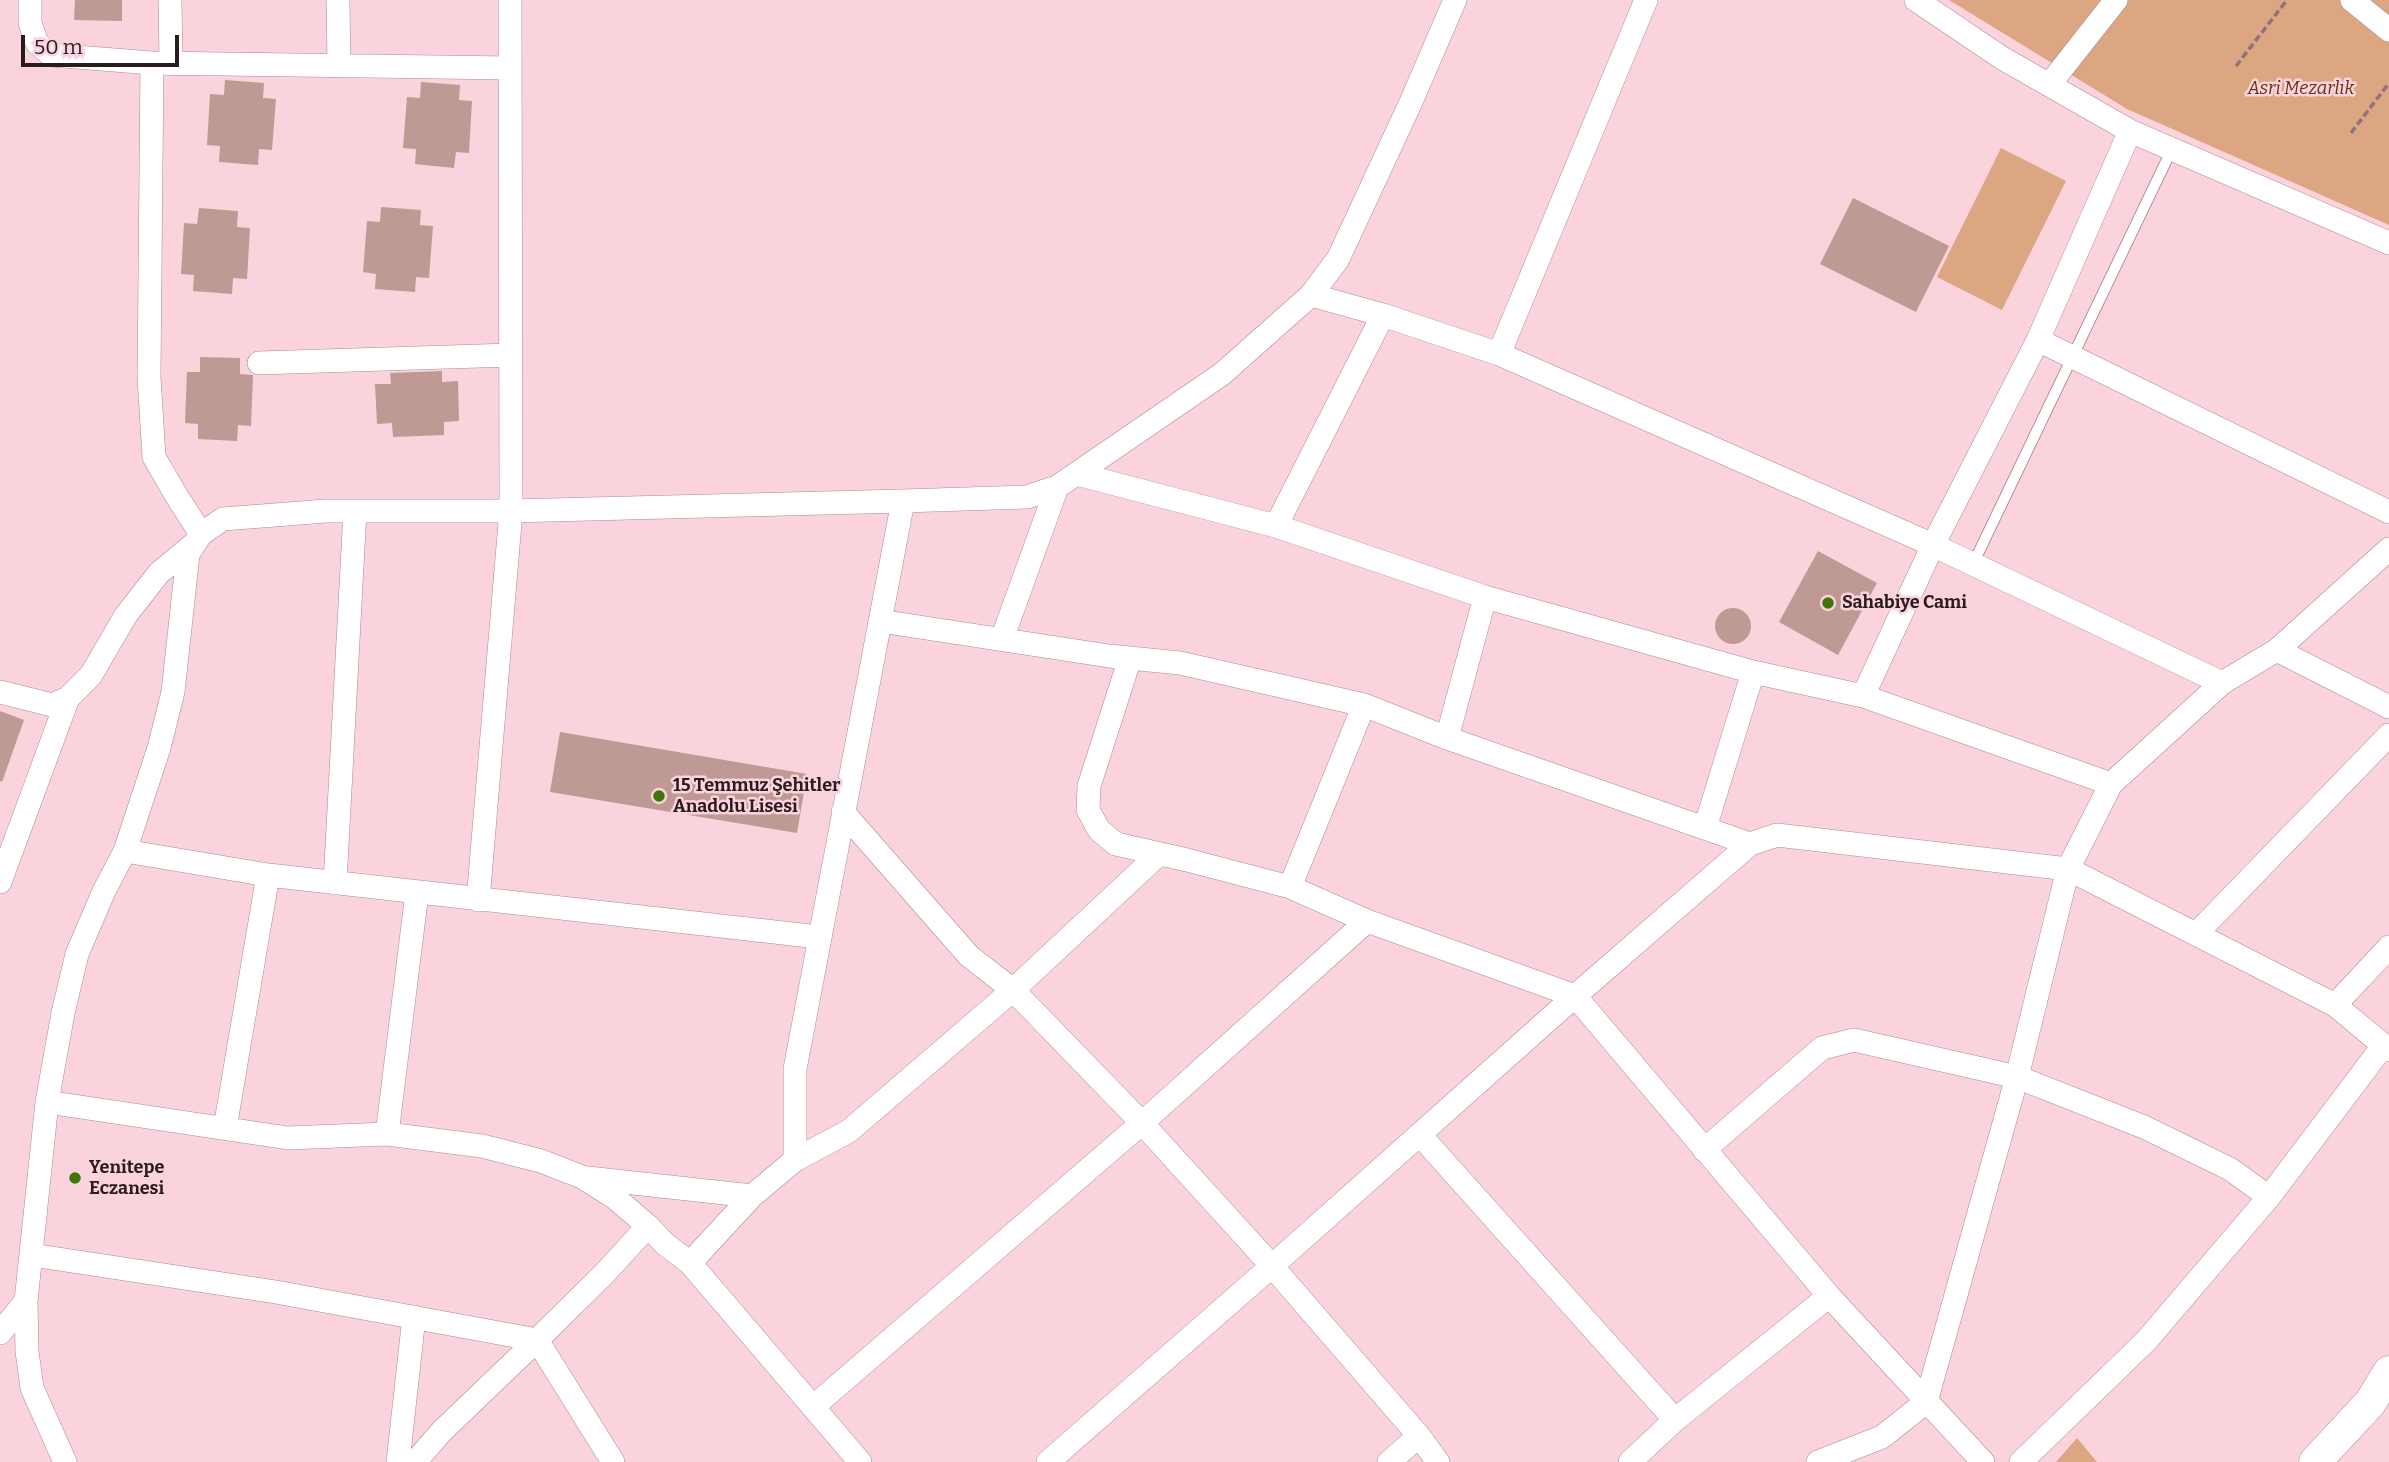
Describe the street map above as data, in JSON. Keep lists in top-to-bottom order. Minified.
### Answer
{"parks":["Asri Mezarlık"],"places":["Sahabiye Cami","15 Temmuz Şehitler Anadolu Lisesi","Yenitepe Eczanesi"],"scale_bar":"50 m"}
